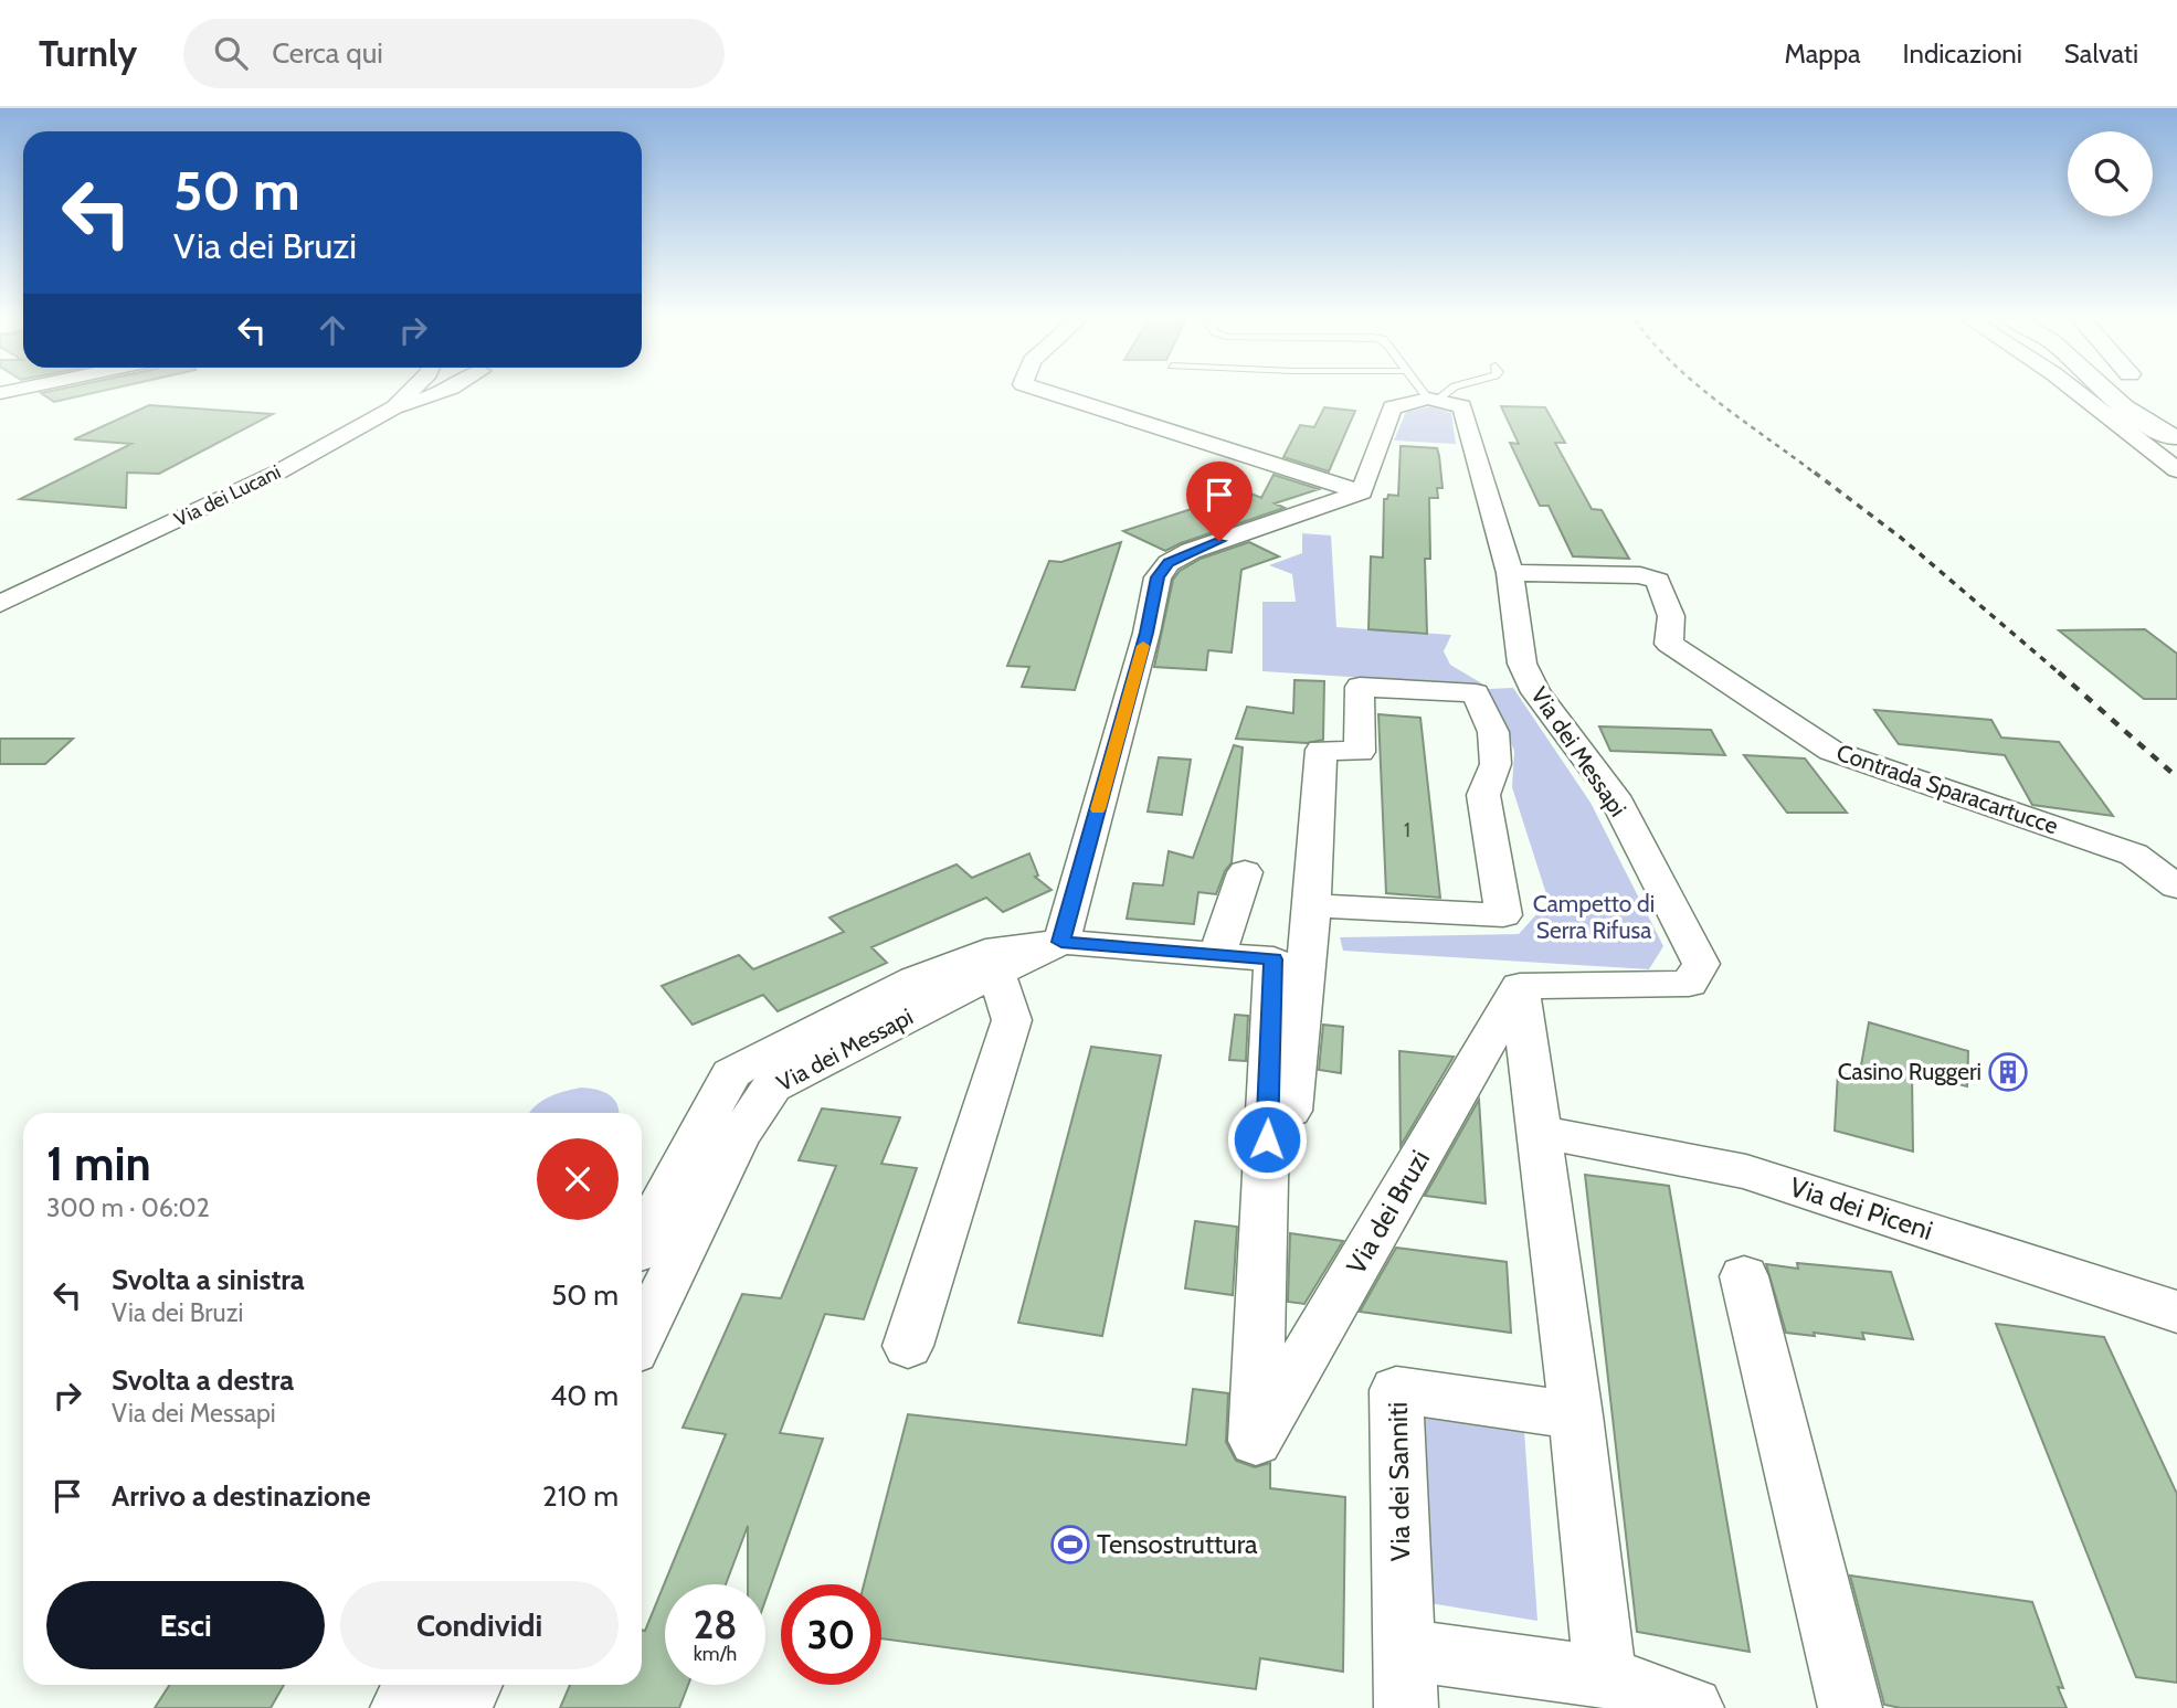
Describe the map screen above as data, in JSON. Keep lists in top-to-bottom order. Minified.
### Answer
{"streets":{"street":["Via dei Lucani","Via dei Messapi","Contrada Sparacartucce","Via dei Piceni","Via dei Bruzi","Via dei Sanniti"]},"crossings":[["Via dei Messapi","Contrada Sparacartucce"],["Via dei Messapi","Via dei Bruzi"]],"parks":["Campetto di Serra Rifusa"],"places":{"building":["Casino Ruggeri"],"sports":["Tensostruttura"]},"house_numbers":["1"],"page":{"header":"Turnly","search":"Cerca qui","nav":["Mappa","Indicazioni","Salvati"],"turn":["50 m","Via dei Bruzi"],"heading":["1 min","300 m · 06:02"],"list":[{"name":"Svolta a sinistra","note":"Via dei Bruzi","value":"50 m"},{"name":"Svolta a destra","note":"Via dei Messapi","value":"40 m"},{"name":"Arrivo a destinazione","value":"210 m"}],"buttons":["Esci","Condividi"],"speed":"28 km/h","limit":"30"}}
